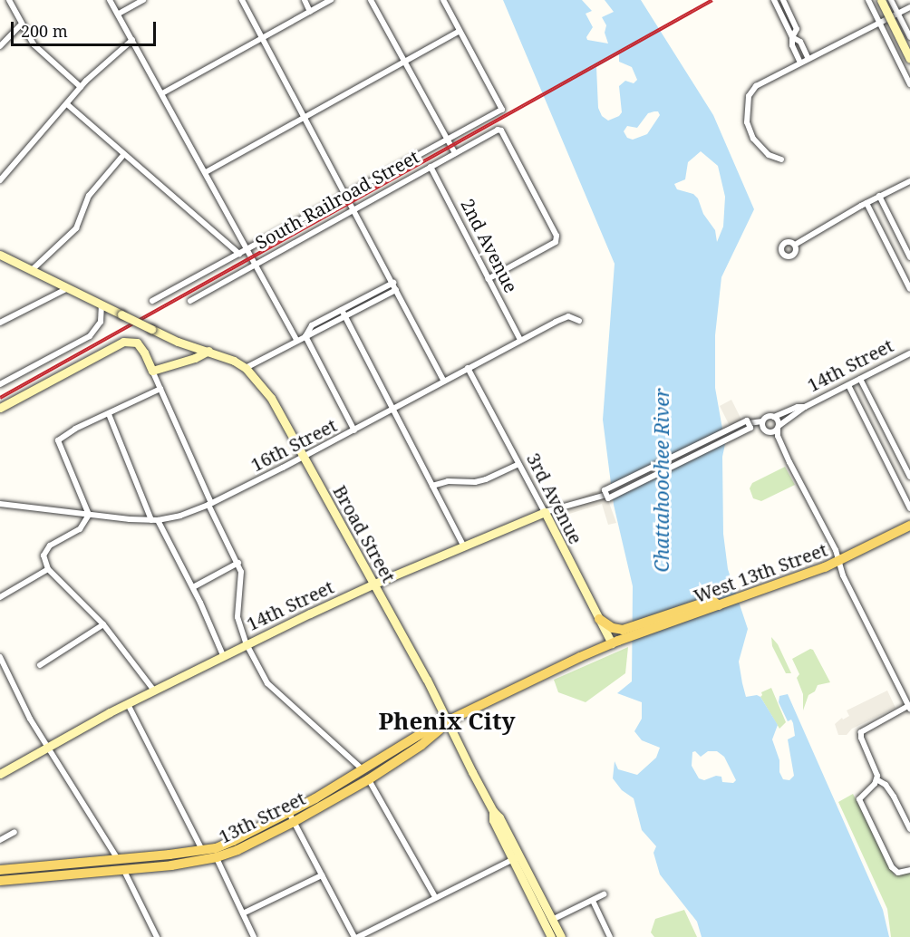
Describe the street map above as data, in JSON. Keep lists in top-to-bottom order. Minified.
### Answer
{"streets":{"main road":["14th Street","3rd Avenue","Broad Street","West 13th Street","13th Street"],"street":["South Railroad Street","2nd Avenue","16th Street"]},"crossings":[["South Railroad Street","2nd Avenue"],["2nd Avenue","16th Street"],["14th Street","3rd Avenue"],["14th Street","Broad Street"],["16th Street","3rd Avenue"],["16th Street","Broad Street"],["3rd Avenue","West 13th Street"],["3rd Avenue","13th Street"],["Broad Street","13th Street"],["West 13th Street","13th Street"]],"districts":["Phenix City"],"water":["Chattahoochee River"],"scale_bar":"200 m"}
